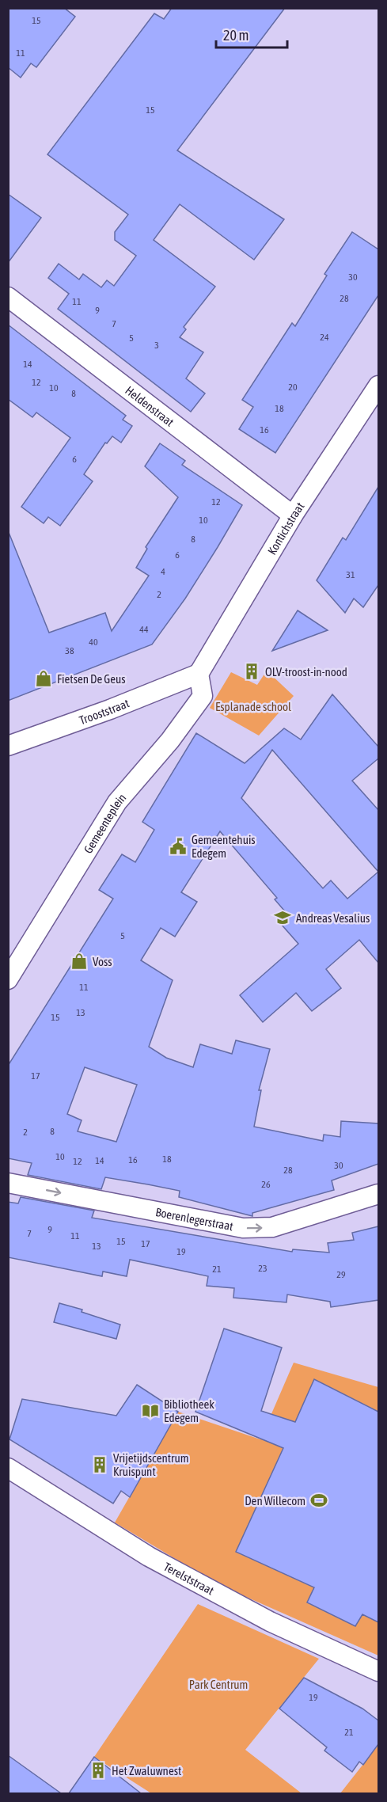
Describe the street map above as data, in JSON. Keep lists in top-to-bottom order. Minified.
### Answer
{"streets":{"street":["Heldenstraat","Kontichstraat","Trooststraat","Gemeenteplein","Boerenlegerstraat","Terelststraat"]},"crossings":[["Heldenstraat","Kontichstraat"],["Kontichstraat","Trooststraat"],["Kontichstraat","Gemeenteplein"],["Trooststraat","Gemeenteplein"]],"one_way":["Boerenlegerstraat"],"parks":["Esplanade school","Park Centrum"],"places":{"building":["OLV-troost-in-nood","Vrijetijdscentrum Kruispunt","Het Zwaluwnest"],"shop":["Fietsen De Geus","Voss"],"public building":["Gemeentehuis Edegem"],"school or university":["Andreas Vesalius"],"library":["Bibliotheek Edegem"],"sports":["Den Willecom"]},"house_numbers":["15","11","15","30","28","11","9","7","24","5","3","14","12","20","10","8","18","16","6","12","10","8","6","4","31","2","44","40","38","5","11","13","15","17","8","2","10","18","16","14","12","30","28","26","9","7","11","15","17","13","19","23","21","29","19","21"],"scale_bar":"20 m"}
